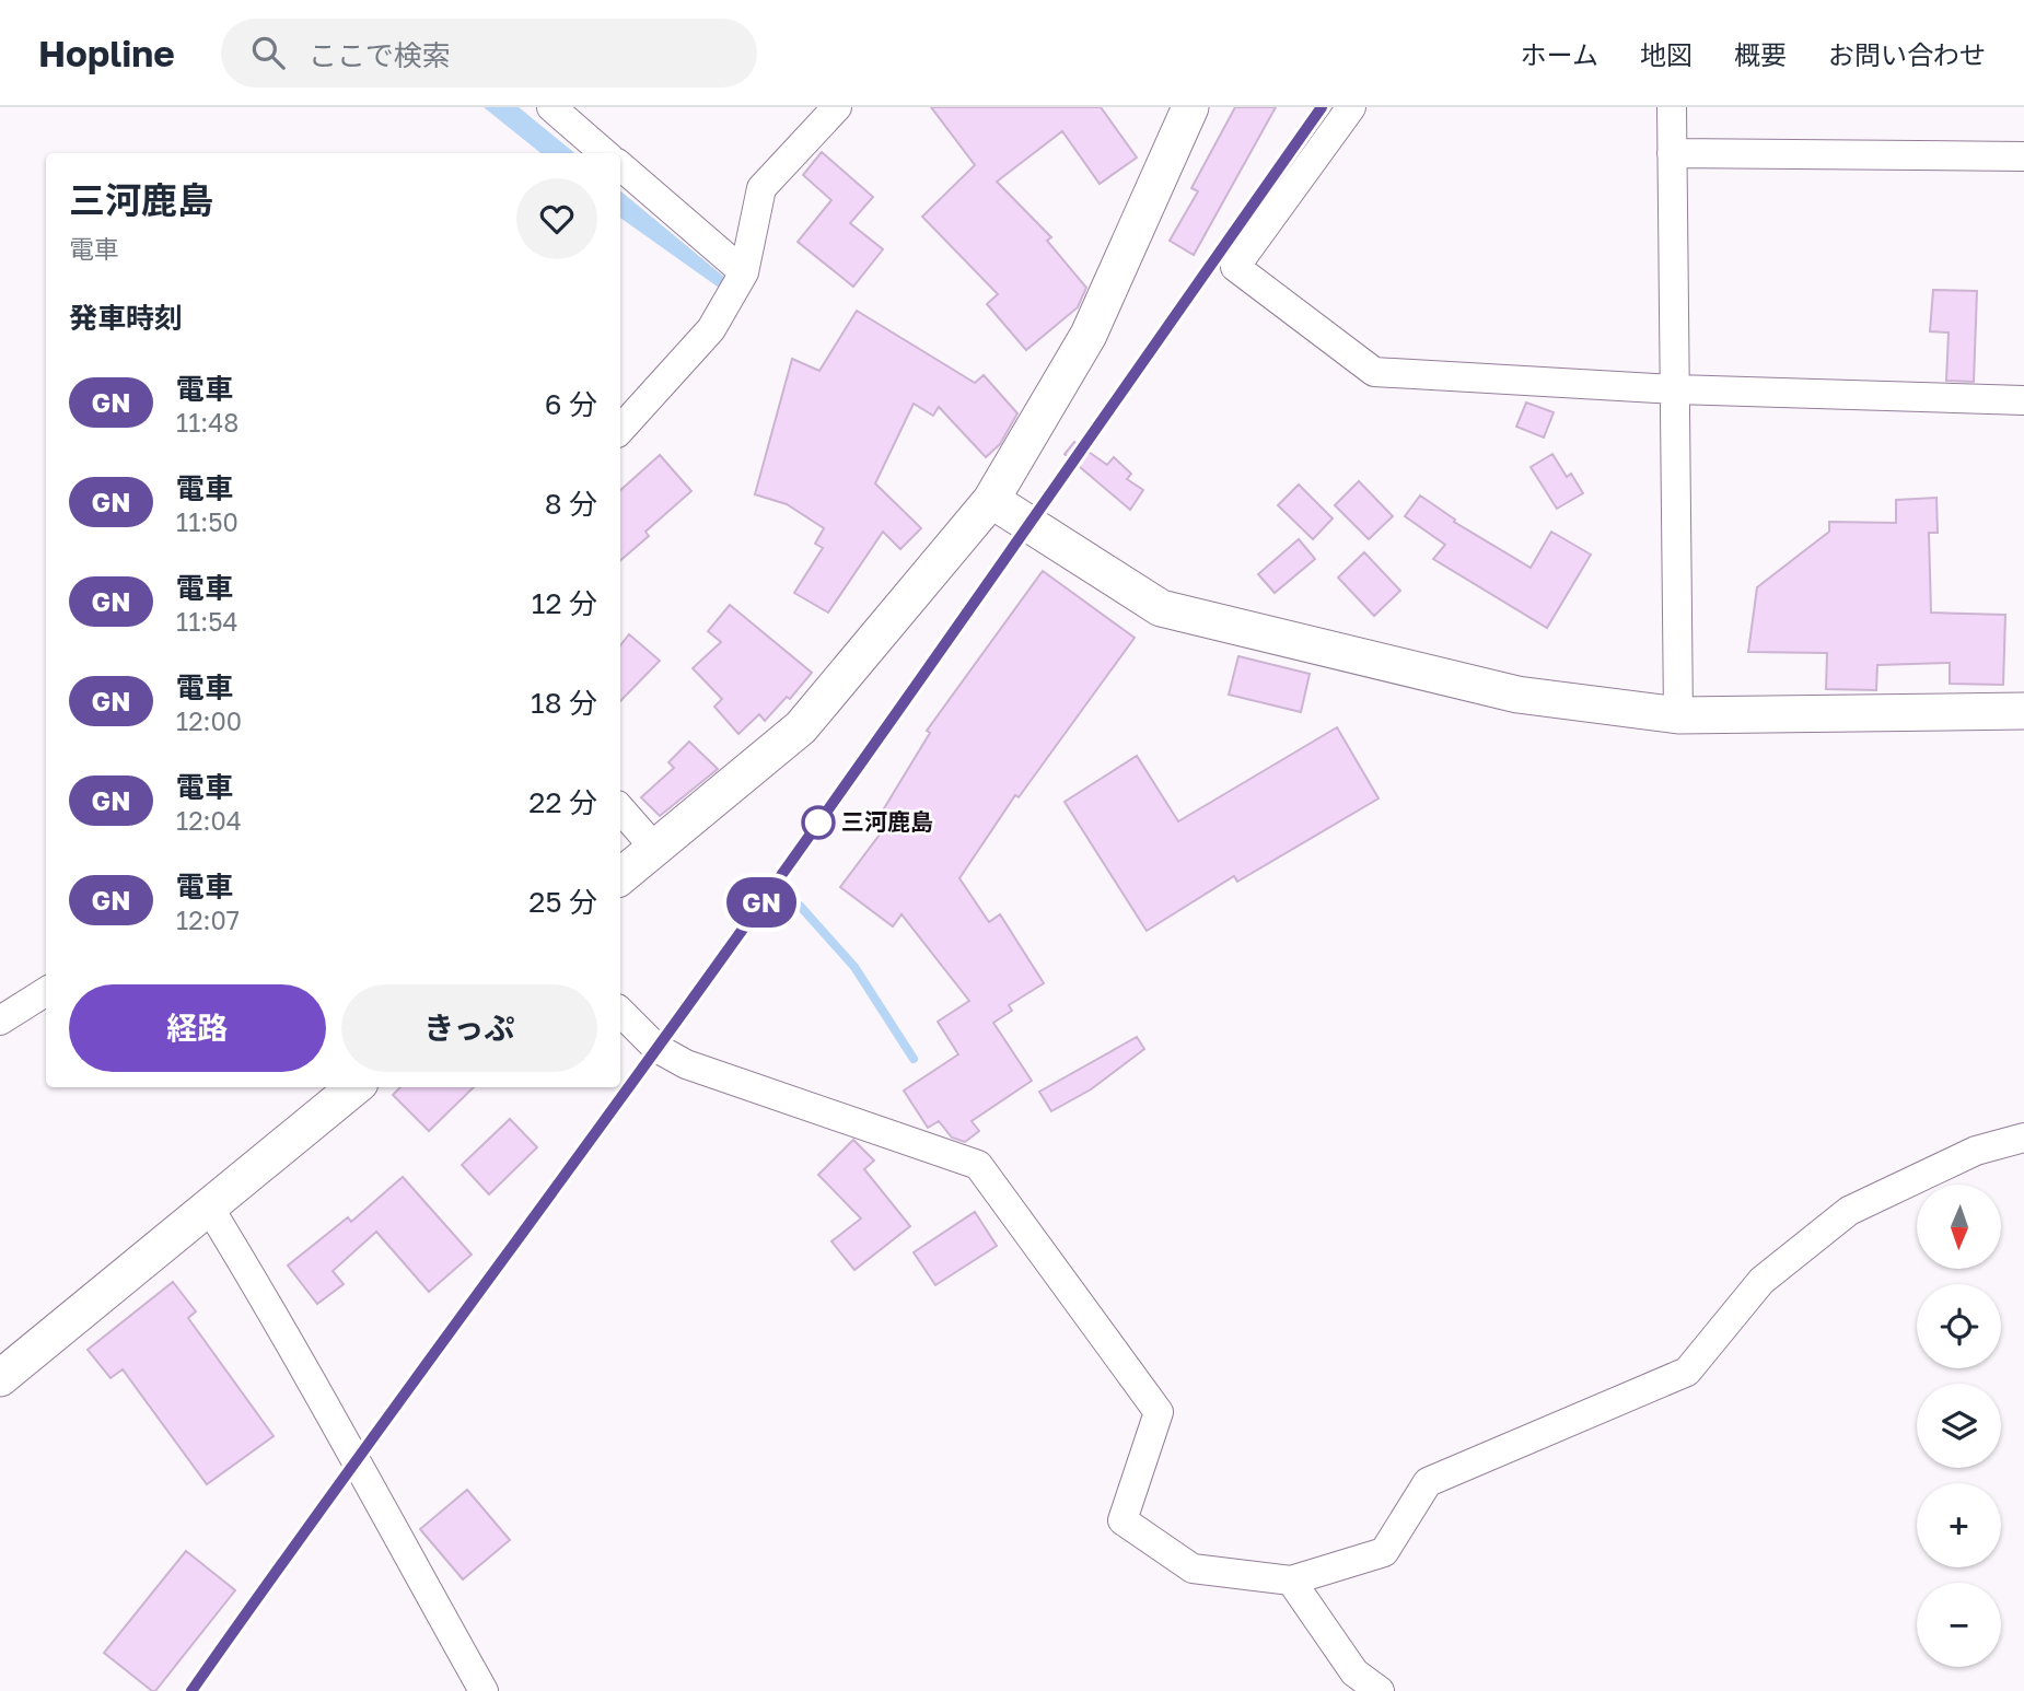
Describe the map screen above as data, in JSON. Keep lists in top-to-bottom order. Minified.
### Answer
{"places":["三河鹿島"],"north":"bottom","page":{"header":"Hopline","search":"ここで検索","nav":["ホーム","地図","概要","お問い合わせ"],"on_map":"GN","heading":[["三河鹿島","電車"],"発車時刻"],"list":[{"mark":"GN","name":"電車","note":"11:48","value":"6 分"},{"mark":"GN","name":"電車","note":"11:50","value":"8 分"},{"mark":"GN","name":"電車","note":"11:54","value":"12 分"},{"mark":"GN","name":"電車","note":"12:00","value":"18 分"},{"mark":"GN","name":"電車","note":"12:04","value":"22 分"},{"mark":"GN","name":"電車","note":"12:07","value":"25 分"}],"buttons":["経路","きっぷ"],"map_buttons":["+","−"]}}
